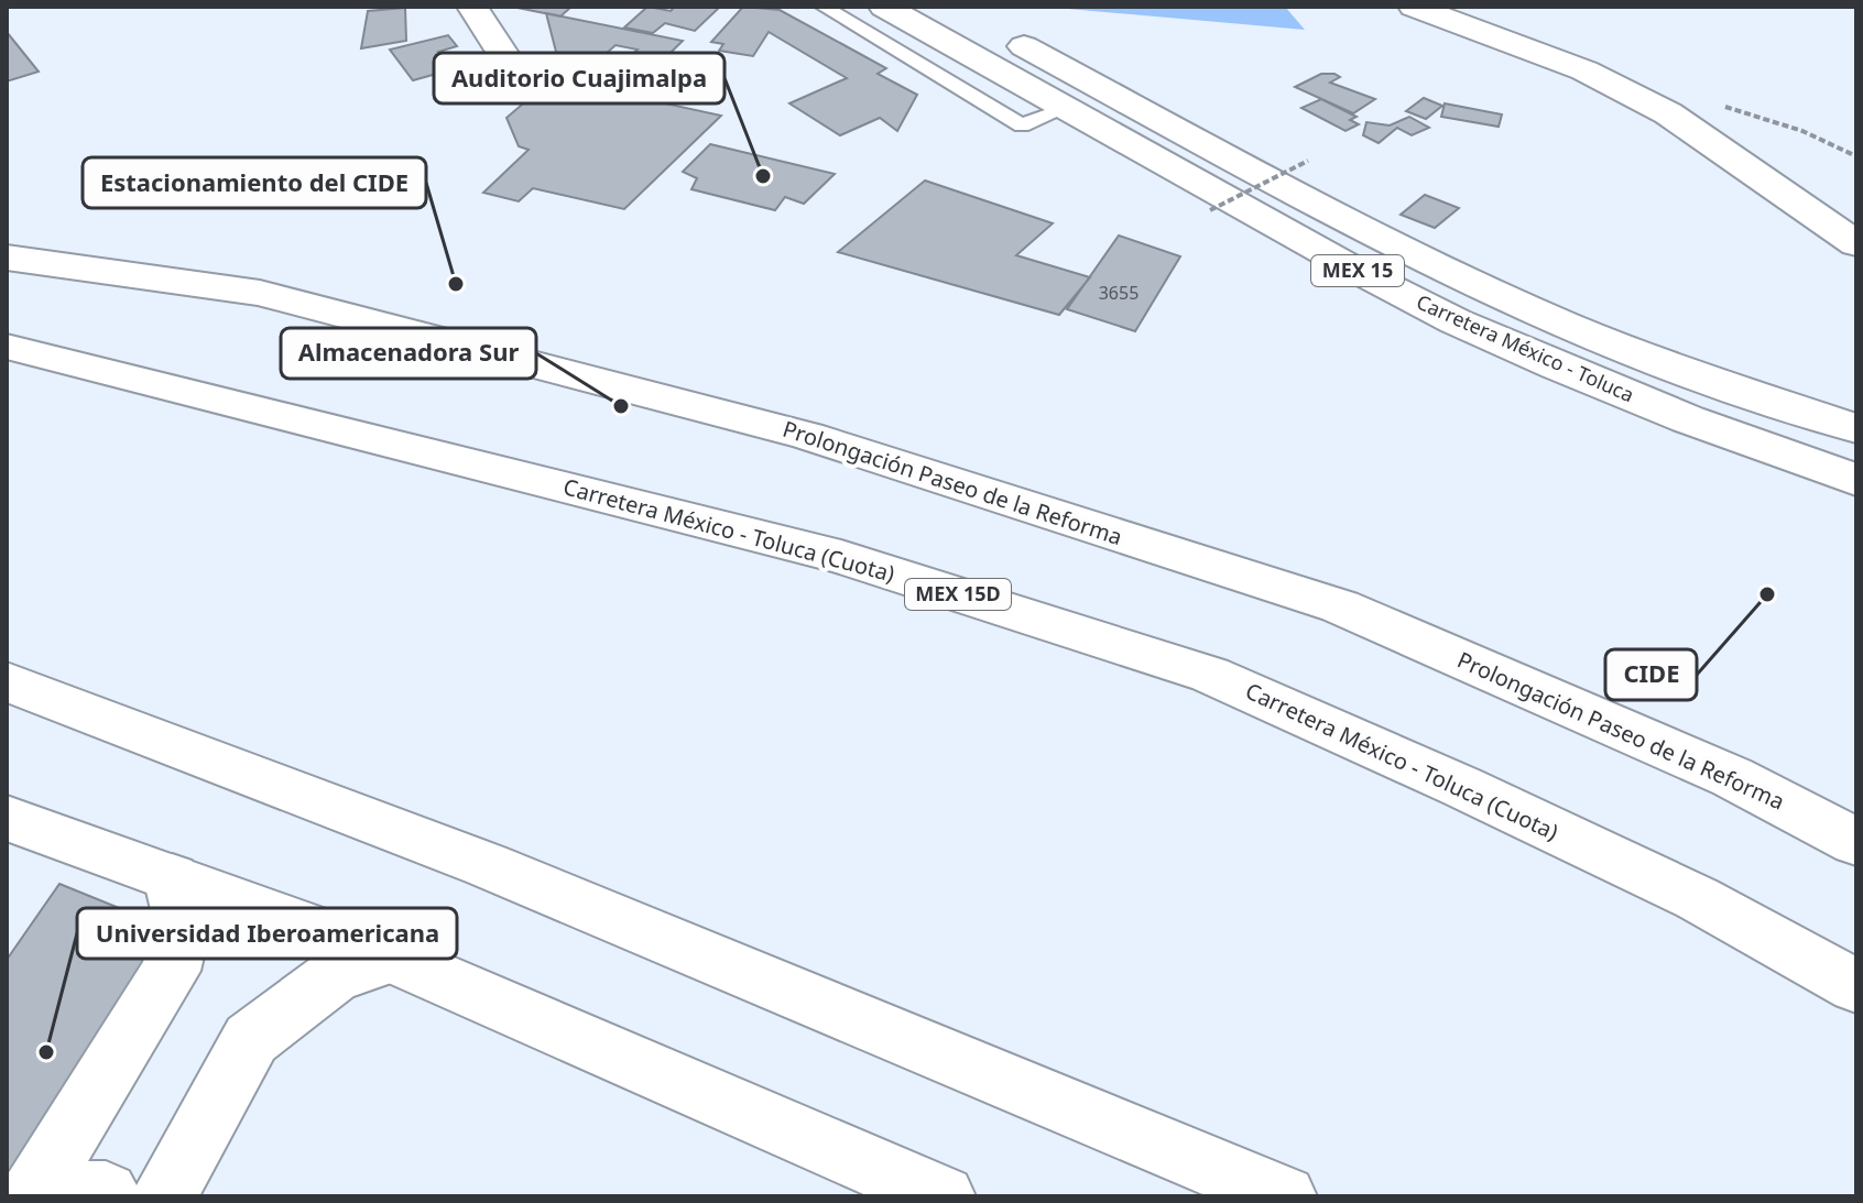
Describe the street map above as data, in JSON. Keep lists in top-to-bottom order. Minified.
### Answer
{"streets":{"main road":["MEX 15","Carretera México - Toluca","Prolongación Paseo de la Reforma","Carretera México - Toluca (Cuota)","MEX 15D"]},"places":["Auditorio Cuajimalpa","Estacionamiento del CIDE","Almacenadora Sur","CIDE","Universidad Iberoamericana"],"house_numbers":["3655"]}
